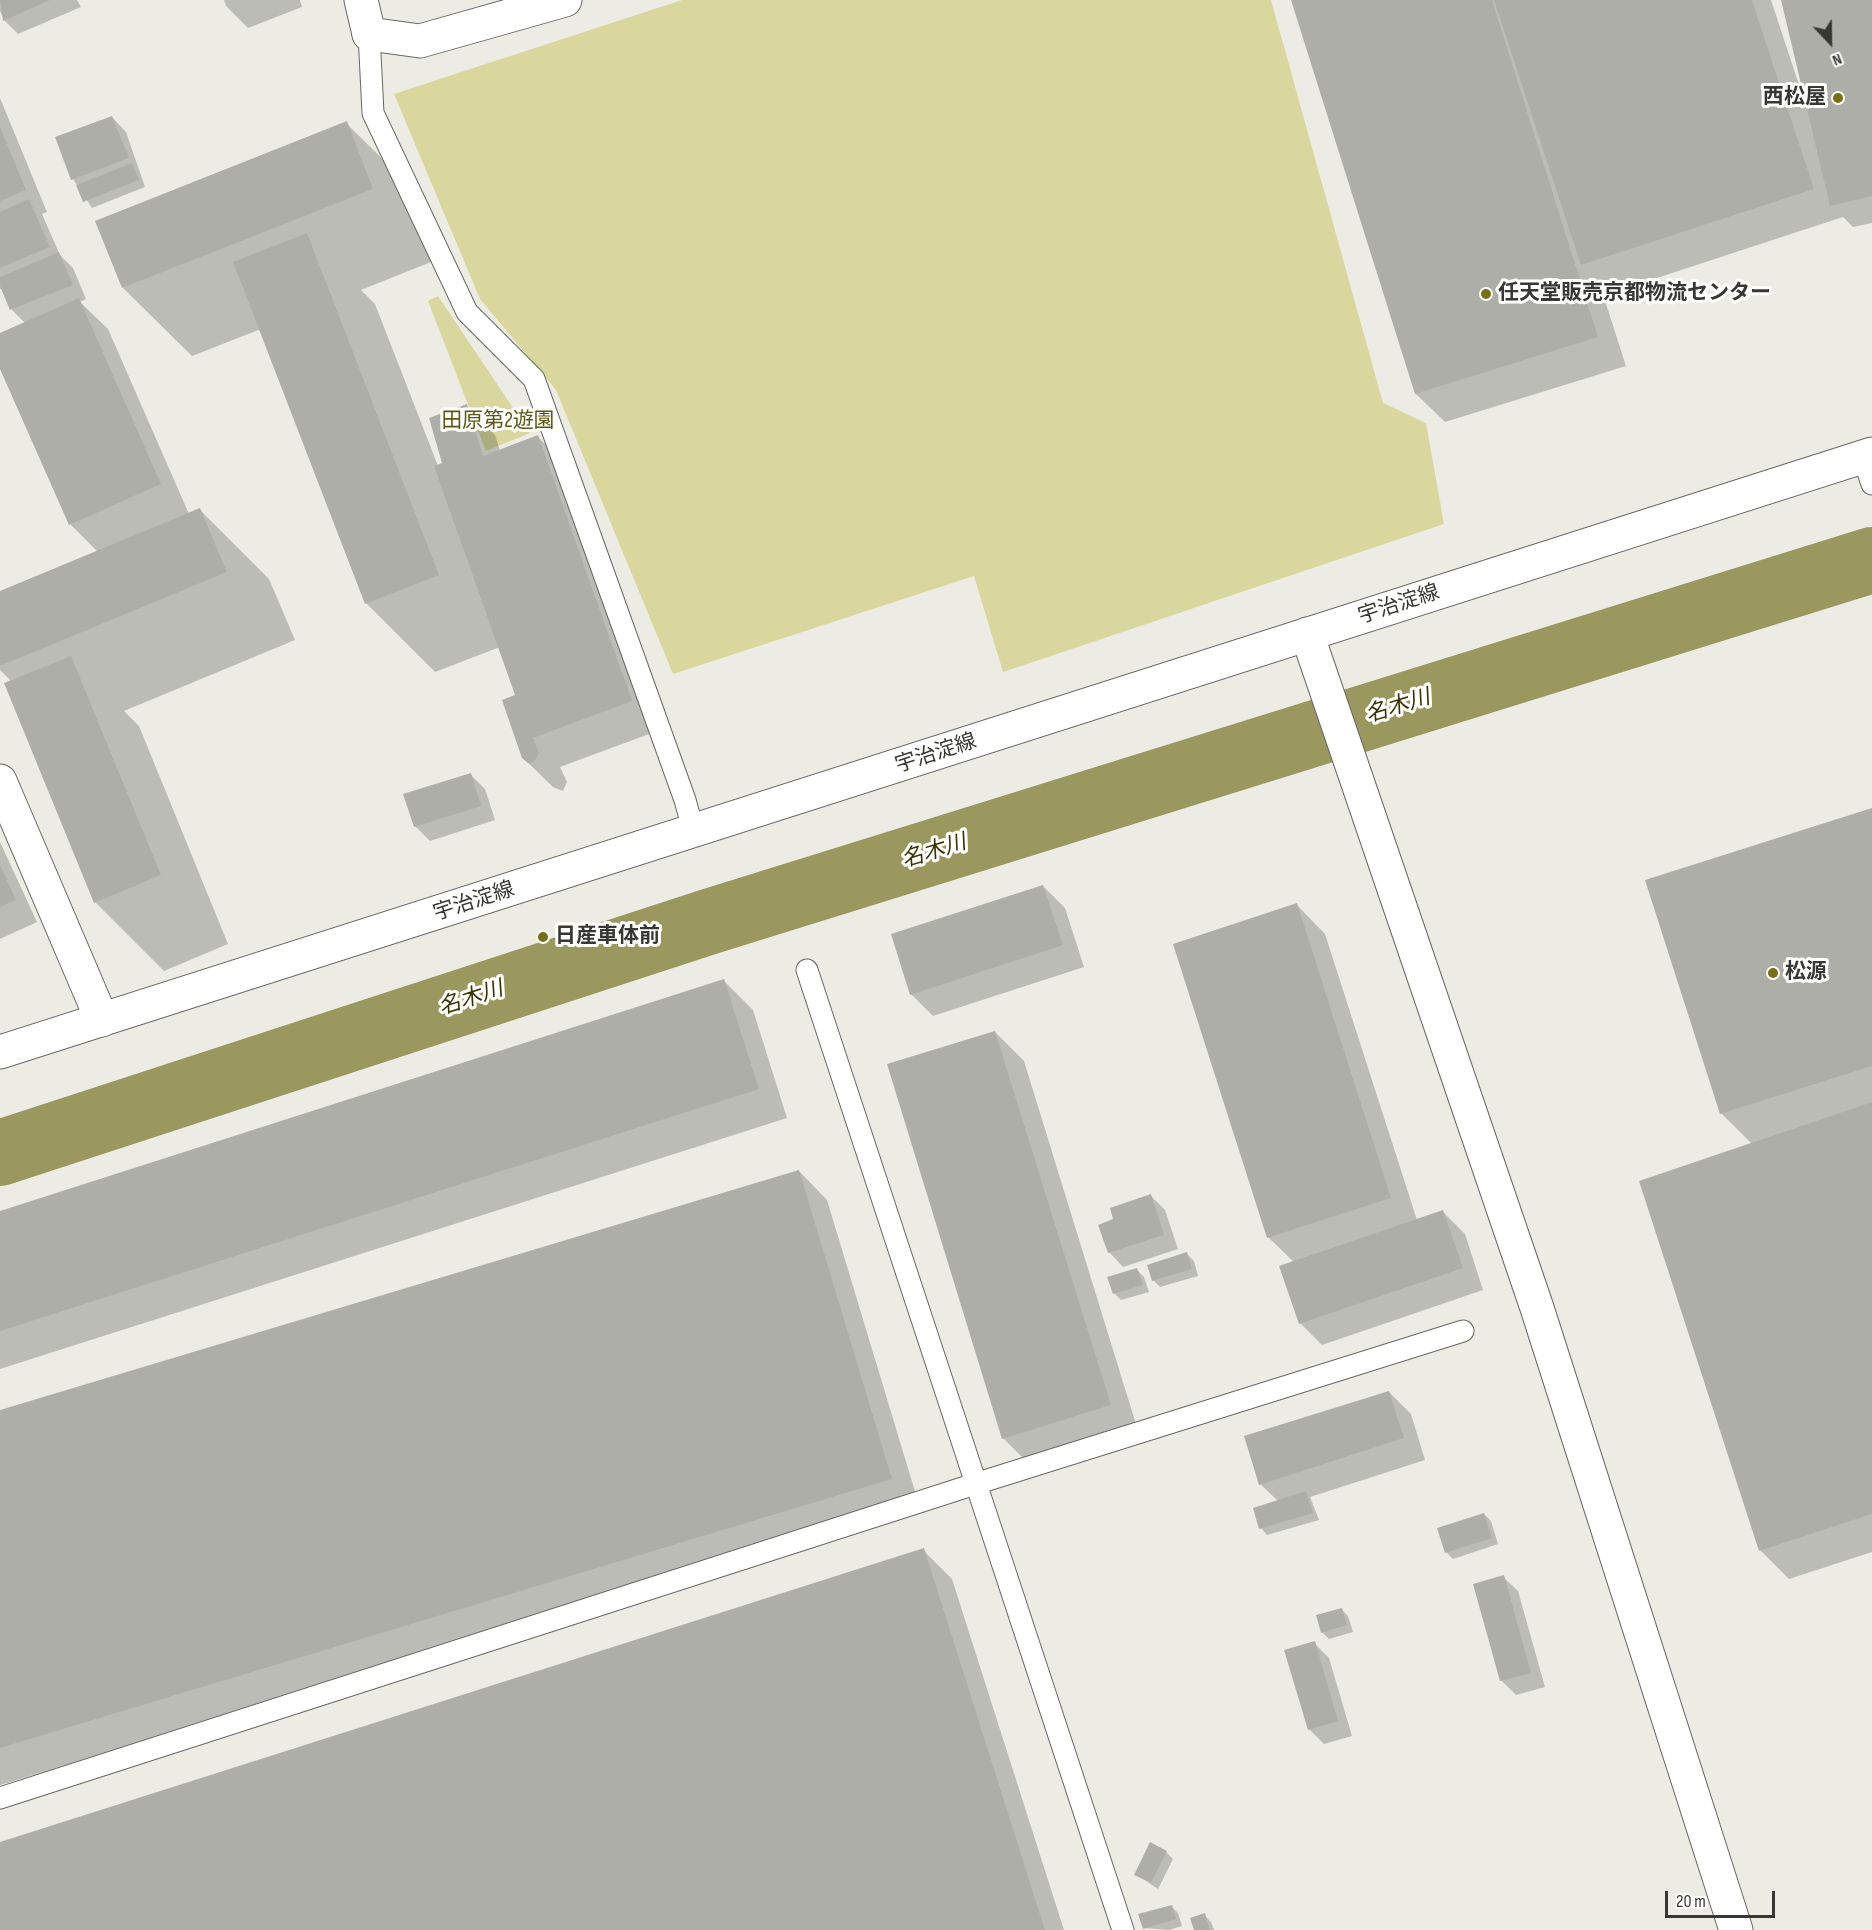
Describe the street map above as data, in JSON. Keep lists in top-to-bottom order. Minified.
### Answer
{"streets":{"main road":["宇治淀線"]},"water":["名木川"],"parks":["田原第2遊園"],"places":["西松屋","任天堂販売京都物流センター","日産車体前","松源"],"scale_bar":"20 m","north":"bottom"}
